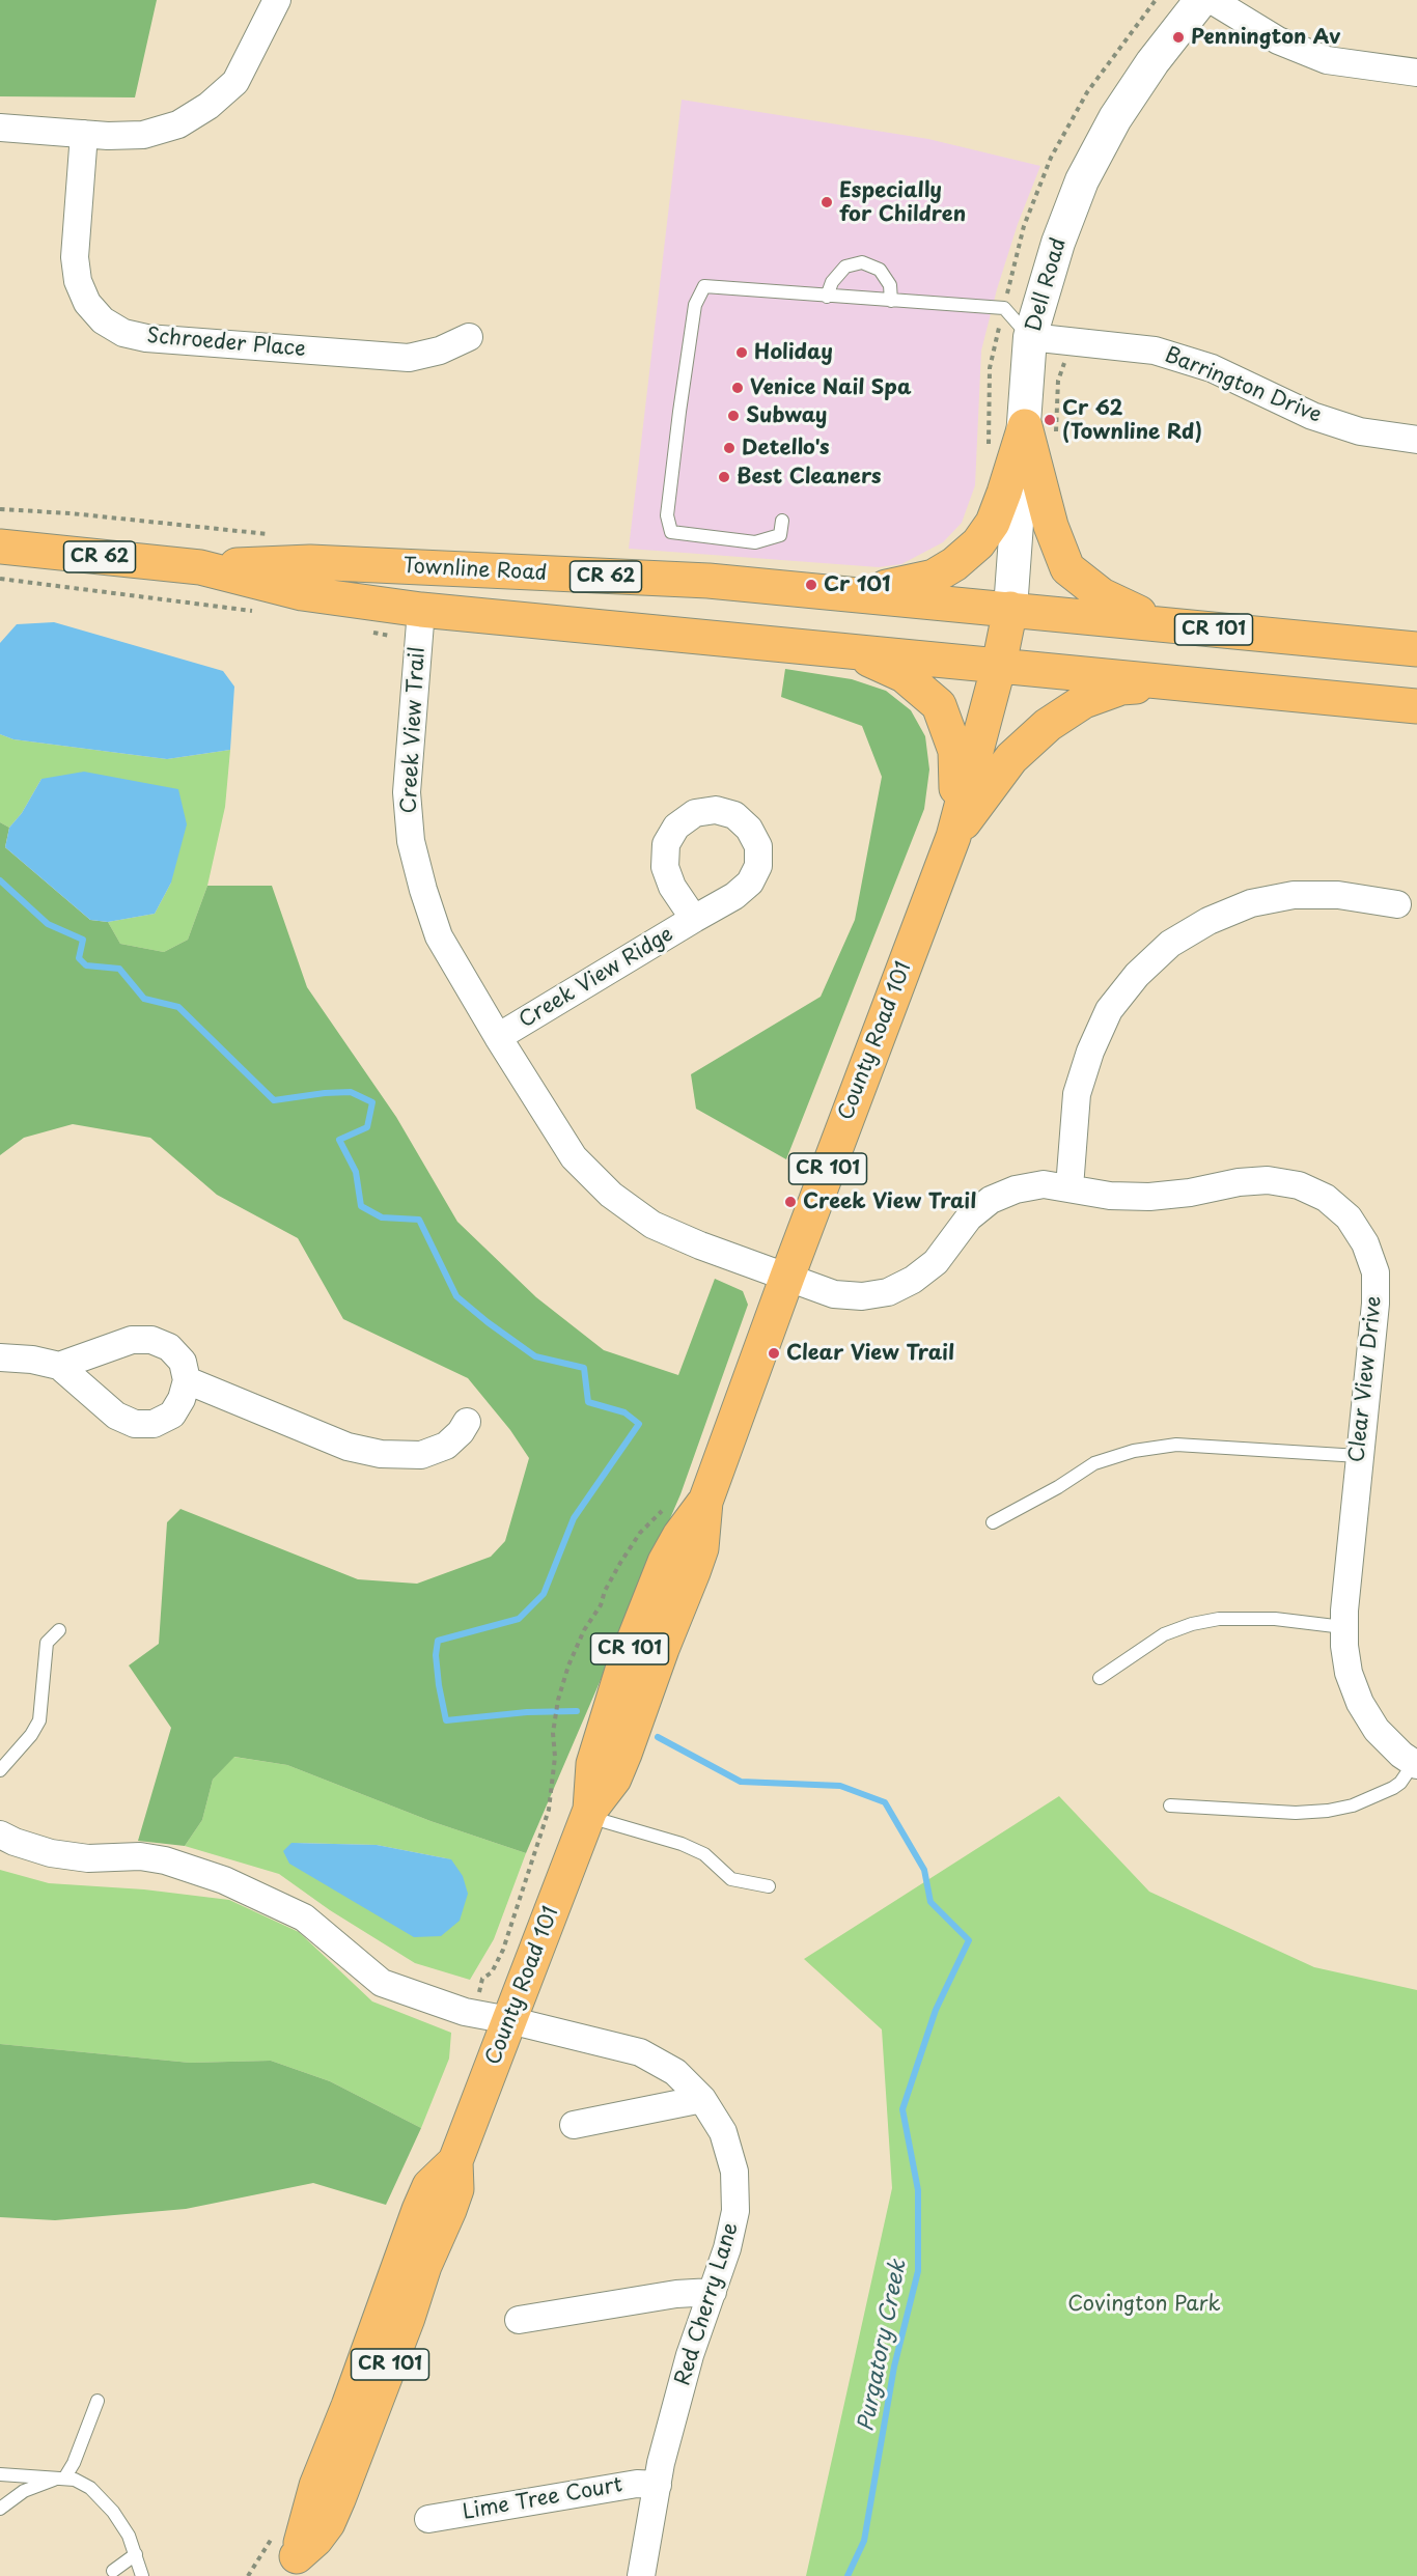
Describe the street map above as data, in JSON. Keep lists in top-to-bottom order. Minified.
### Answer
{"streets":{"main road":["CR 62","Townline Road","CR 101","County Road 101"],"street":["Dell Road","Schroeder Place","Barrington Drive","Creek View Trail","Creek View Ridge","Clear View Drive","Red Cherry Lane","Lime Tree Court"]},"crossings":[["Dell Road","Barrington Drive"],["Dell Road","Townline Road"],["Dell Road","CR 101"],["Dell Road","County Road 101"],["Townline Road","CR 101"],["Townline Road","Creek View Trail"],["Townline Road","County Road 101"],["CR 101","County Road 101"],["Creek View Trail","Creek View Ridge"],["Creek View Trail","County Road 101"],["Creek View Trail","Clear View Drive"],["County Road 101","Clear View Drive"],["County Road 101","Red Cherry Lane"],["Red Cherry Lane","Lime Tree Court"]],"water":["Purgatory Creek"],"parks":["Covington Park"],"places":["Pennington Av","Especially for Children","Holiday","Venice Nail Spa","Subway","Cr 62 (Townline Rd)","Detello's","Best Cleaners","Cr 101","Creek View Trail","Clear View Trail"]}
